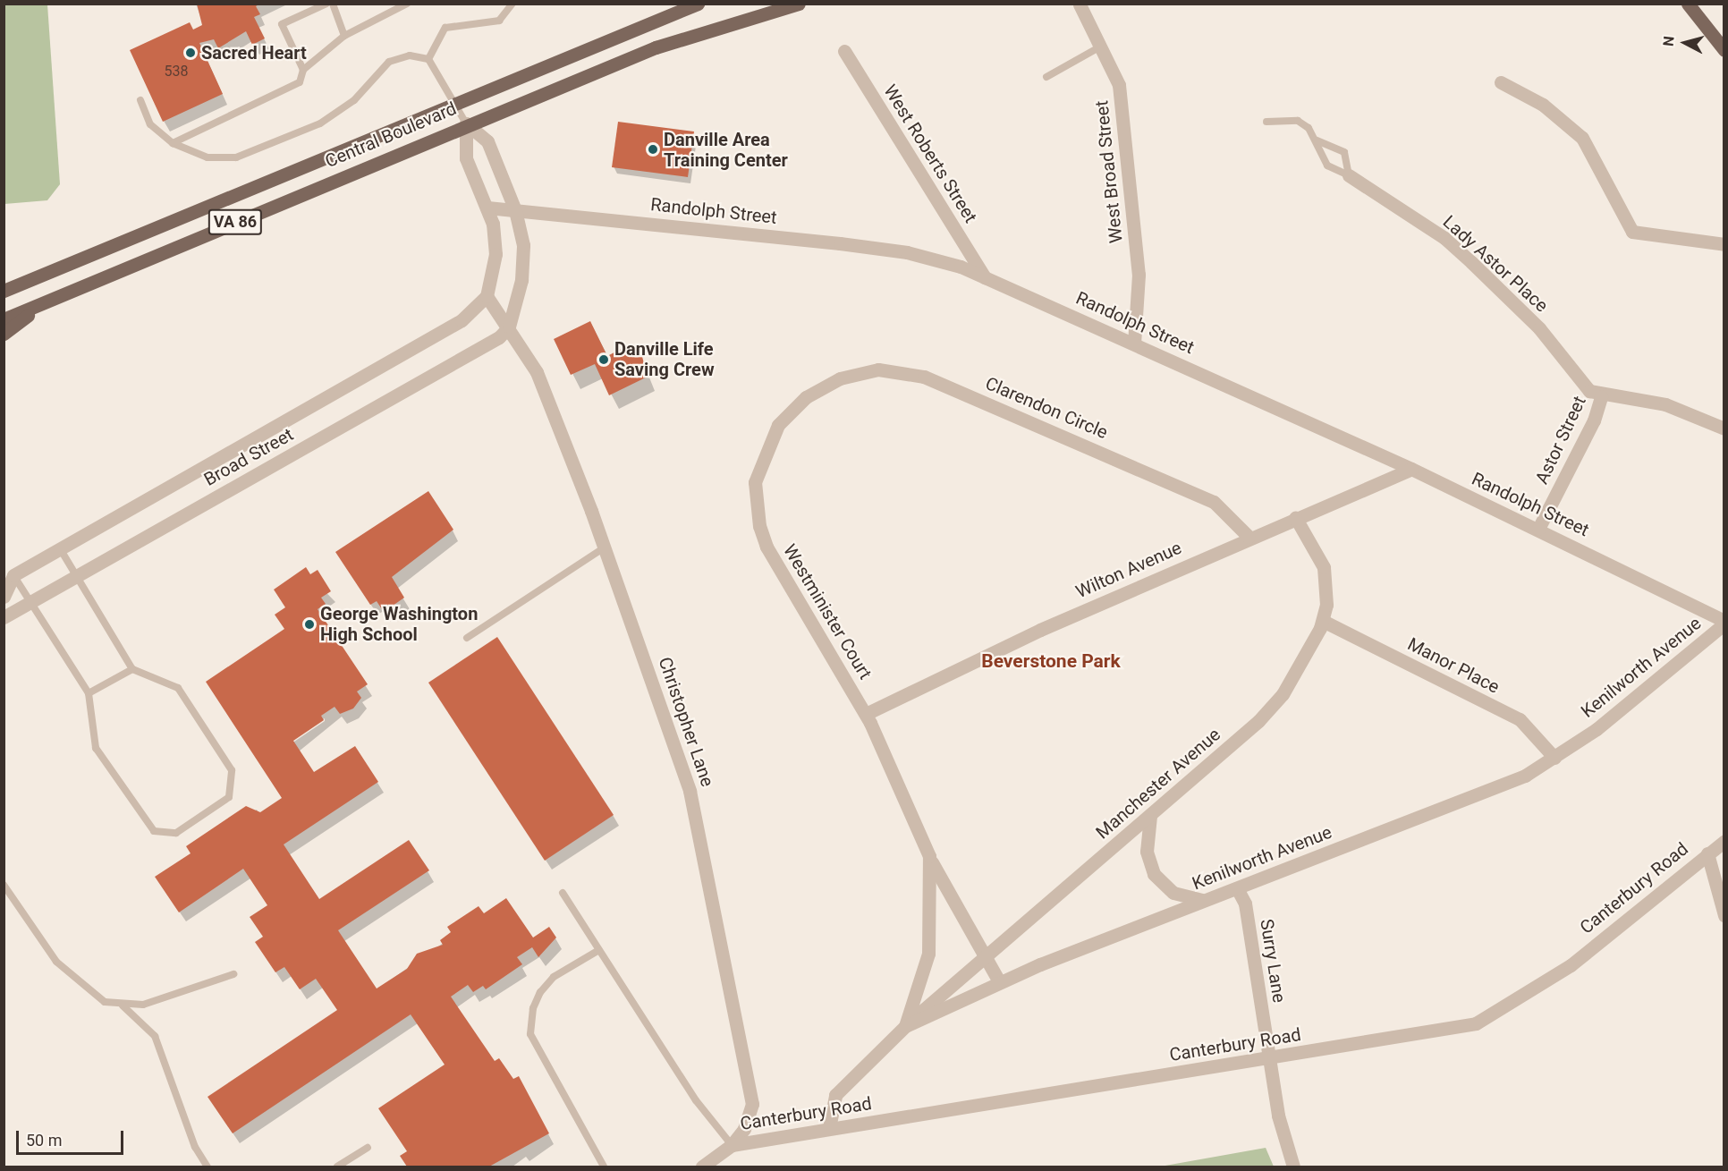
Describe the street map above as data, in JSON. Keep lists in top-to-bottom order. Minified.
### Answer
{"streets":{"main road":["Central Boulevard","VA 86"],"street":["West Roberts Street","West Broad Street","Randolph Street","Lady Astor Place","Clarendon Circle","Astor Street","Broad Street","Wilton Avenue","Westminister Court","Manor Place","Kenilworth Avenue","Christopher Lane","Manchester Avenue","Canterbury Road","Surry Lane"]},"crossings":[["West Roberts Street","Randolph Street"],["West Broad Street","Randolph Street"],["Randolph Street","Astor Street"],["Randolph Street","Wilton Avenue"],["Randolph Street","Kenilworth Avenue"],["Lady Astor Place","Astor Street"],["Clarendon Circle","Wilton Avenue"],["Clarendon Circle","Westminister Court"],["Broad Street","Christopher Lane"],["Wilton Avenue","Westminister Court"],["Wilton Avenue","Manchester Avenue"],["Westminister Court","Kenilworth Avenue"],["Westminister Court","Manchester Avenue"],["Manor Place","Kenilworth Avenue"],["Manor Place","Manchester Avenue"],["Kenilworth Avenue","Manchester Avenue"],["Kenilworth Avenue","Canterbury Road"],["Kenilworth Avenue","Surry Lane"],["Christopher Lane","Canterbury Road"],["Canterbury Road","Surry Lane"]],"districts":["Beverstone Park"],"places":["Sacred Heart","Danville Area Training Center","Danville Life Saving Crew","George Washington High School"],"house_numbers":["538"],"scale_bar":"50 m","north":"left"}
